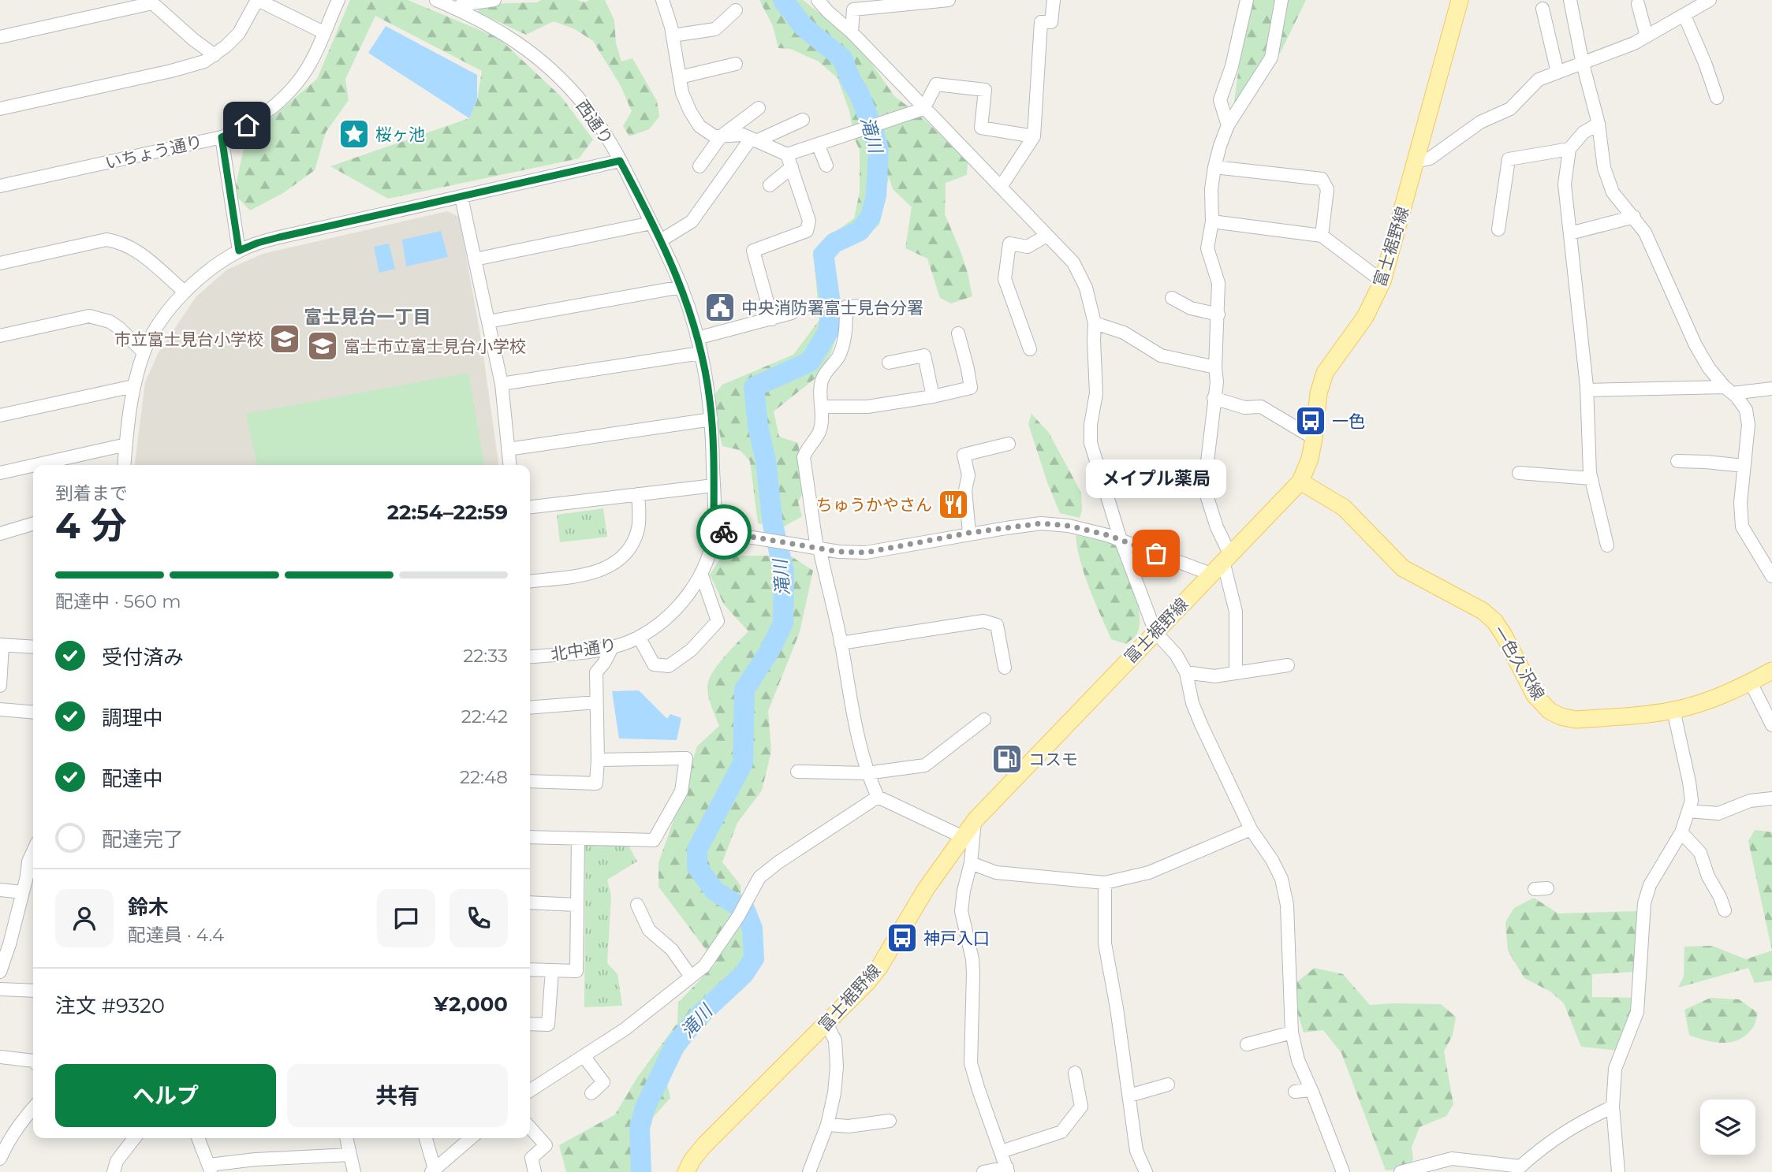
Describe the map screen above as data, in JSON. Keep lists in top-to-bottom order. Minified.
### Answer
{"streets":{"main road":["富士裾野線","一色久沢線"],"street":["西通り","いちょう通り","北中通り"]},"crossings":[["西通り","北中通り"],["富士裾野線","一色久沢線"]],"districts":["富士見台一丁目"],"water":["滝川"],"places":{"place":["桜ヶ池"],"public building":["中央消防署富士見台分署"],"school or university":["市立富士見台小学校","富士市立富士見台小学校"],"bus stop":["一色","神戸入口"],"restaurant":["ちゅうかやさん"],"other":["メイプル薬局"],"fuel station":["コスモ"]},"page":{"bubble":"メイプル薬局","heading":["4 分","到着まで","22:54–22:59"],"panel":["鈴木","配達員 · 4.4","注文 #9320","¥2,000"],"bar":"配達中 · 560 m","list":[["受付済み","22:33"],["調理中","22:42"],["配達中","22:48"],"配達完了"],"buttons":["ヘルプ","共有"]}}
